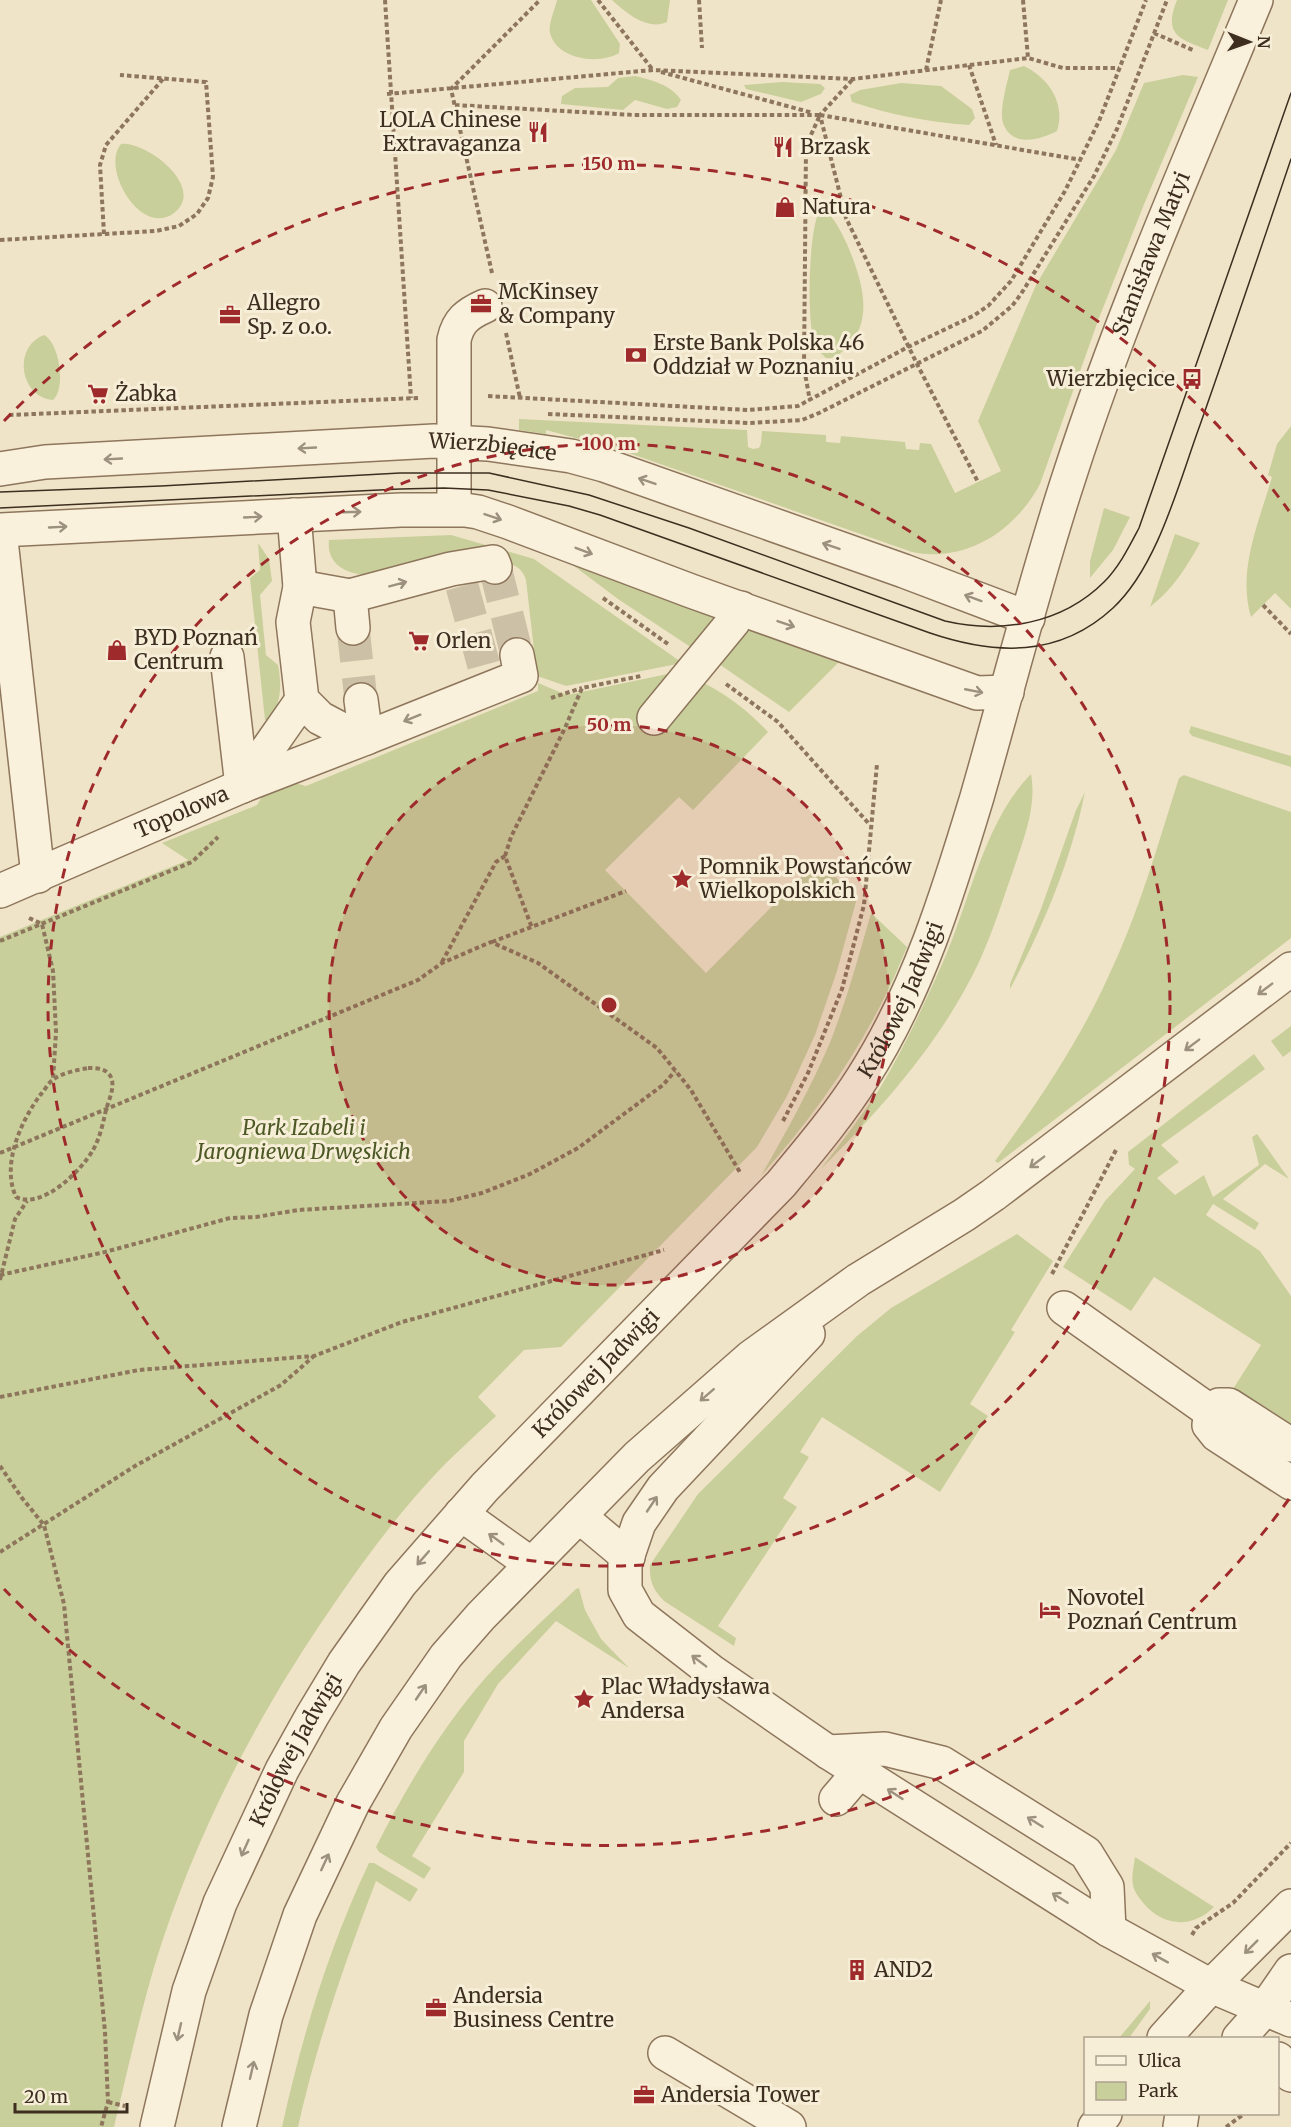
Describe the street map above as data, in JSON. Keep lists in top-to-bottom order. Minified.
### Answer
{"streets":{"street":["Stanisława Matyi","Wierzbięcice","Topolowa","Królowej Jadwigi"]},"crossings":[["Stanisława Matyi","Wierzbięcice"],["Stanisława Matyi","Królowej Jadwigi"],["Wierzbięcice","Królowej Jadwigi"]],"parks":["Park Izabeli i Jarogniewa Drwęskich"],"places":{"restaurant":["LOLA Chinese Extravaganza","Brzask"],"shop":["Natura","BYD Poznań Centrum"],"office":["McKinsey & Company","Allegro Sp. z o.o.","Andersia Business Centre","Andersia Tower"],"bank":["Erste Bank Polska 46 Oddział w Poznaniu"],"bus stop":["Wierzbięcice"],"supermarket":["Żabka","Orlen"],"place":["Pomnik Powstańców Wielkopolskich","Plac Władysława Andersa"],"hotel":["Novotel Poznań Centrum"],"building":["AND2"]},"legend":["Ulica","Park"],"scale_bar":"20 m","north":"right","rings":["150 m","100 m","50 m"]}
